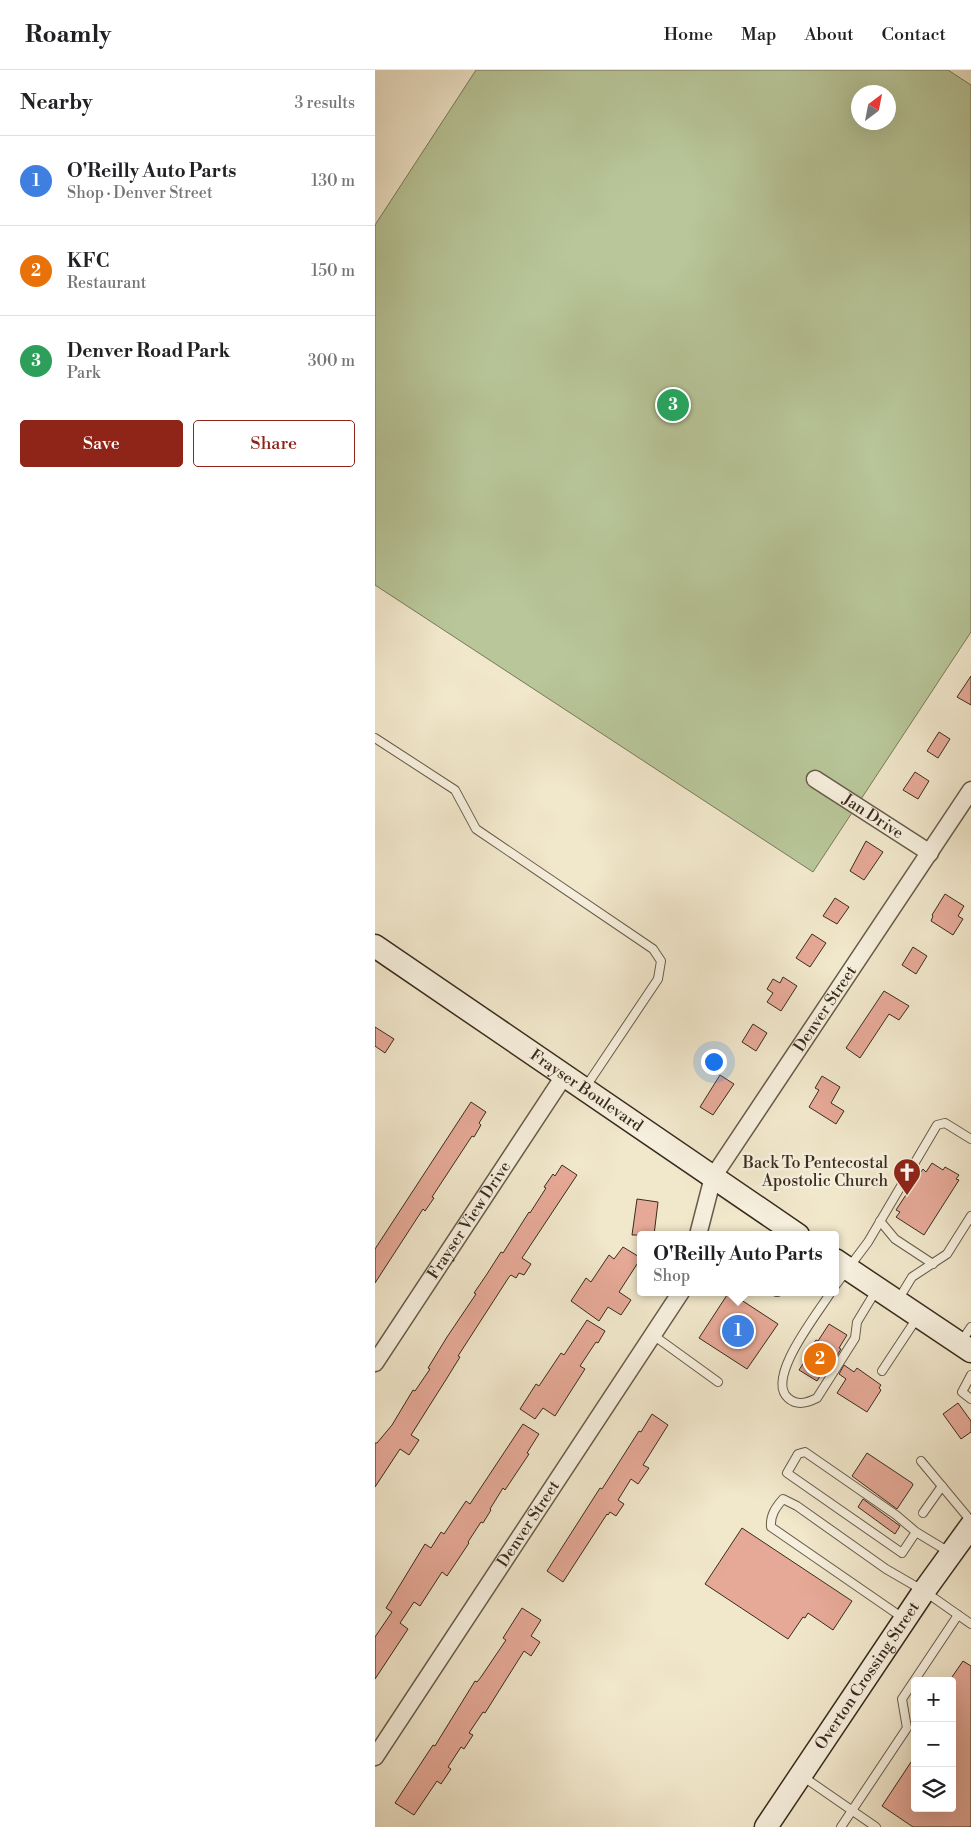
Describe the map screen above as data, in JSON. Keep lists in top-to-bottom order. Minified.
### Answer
{"streets":{"main road":["Frayser Boulevard","Overton Crossing Street"],"street":["Jan Drive","Denver Street","Frayser View Drive"]},"crossings":[["Jan Drive","Denver Street"],["Denver Street","Frayser Boulevard"],["Frayser Boulevard","Frayser View Drive"]],"places":{"church":["Back To Pentecostal Apostolic Church"]},"north":"top right","page":{"header":"Roamly","nav":["Home","Map","About","Contact"],"heading":["Nearby","3 results"],"list":[{"mark":"1","name":"O'Reilly Auto Parts","note":"Shop · Denver Street","value":"130 m"},{"mark":"2","name":"KFC","note":"Restaurant","value":"150 m"},{"mark":"3","name":"Denver Road Park","note":"Park","value":"300 m"}],"pins":["3","1","2"],"buttons":["Save","Share"],"popup":["O'Reilly Auto Parts","Shop"],"map_buttons":["+","−"]}}
